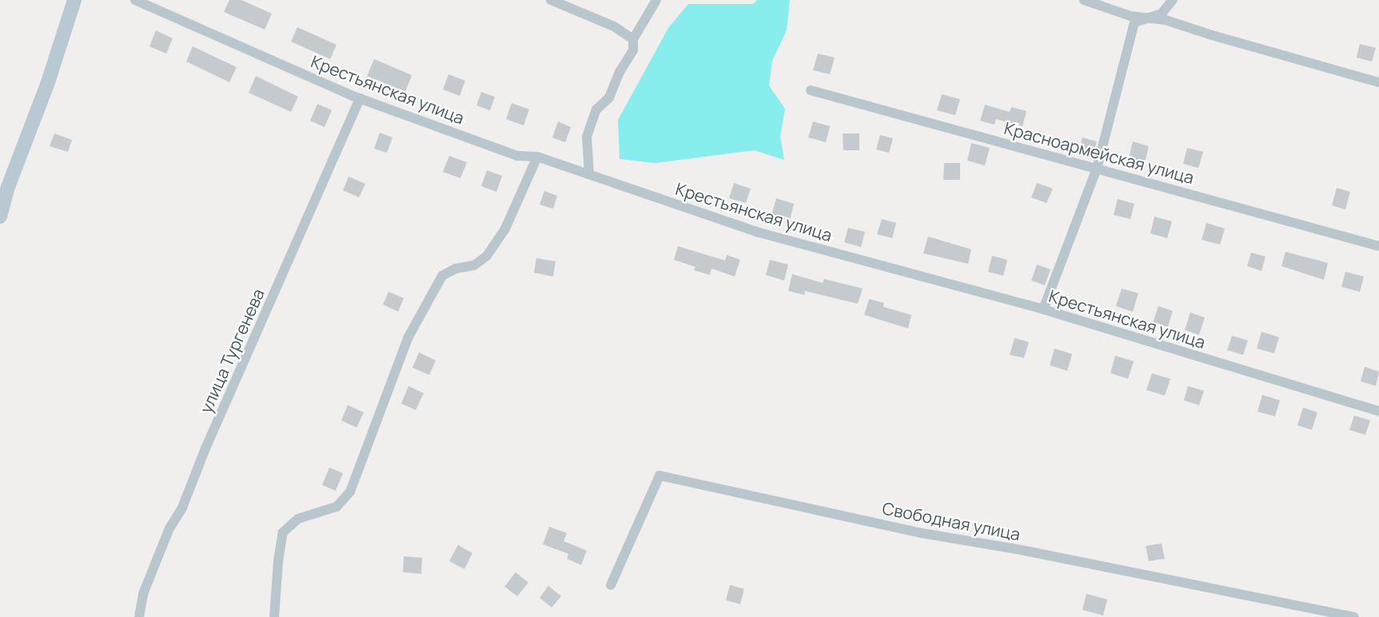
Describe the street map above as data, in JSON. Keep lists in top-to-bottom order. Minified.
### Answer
{"streets":{"street":["Крестьянская улица","Красноармейская улица","улица Тургенева","Свободная улица"]},"crossings":[["Крестьянская улица","улица Тургенева"]]}
